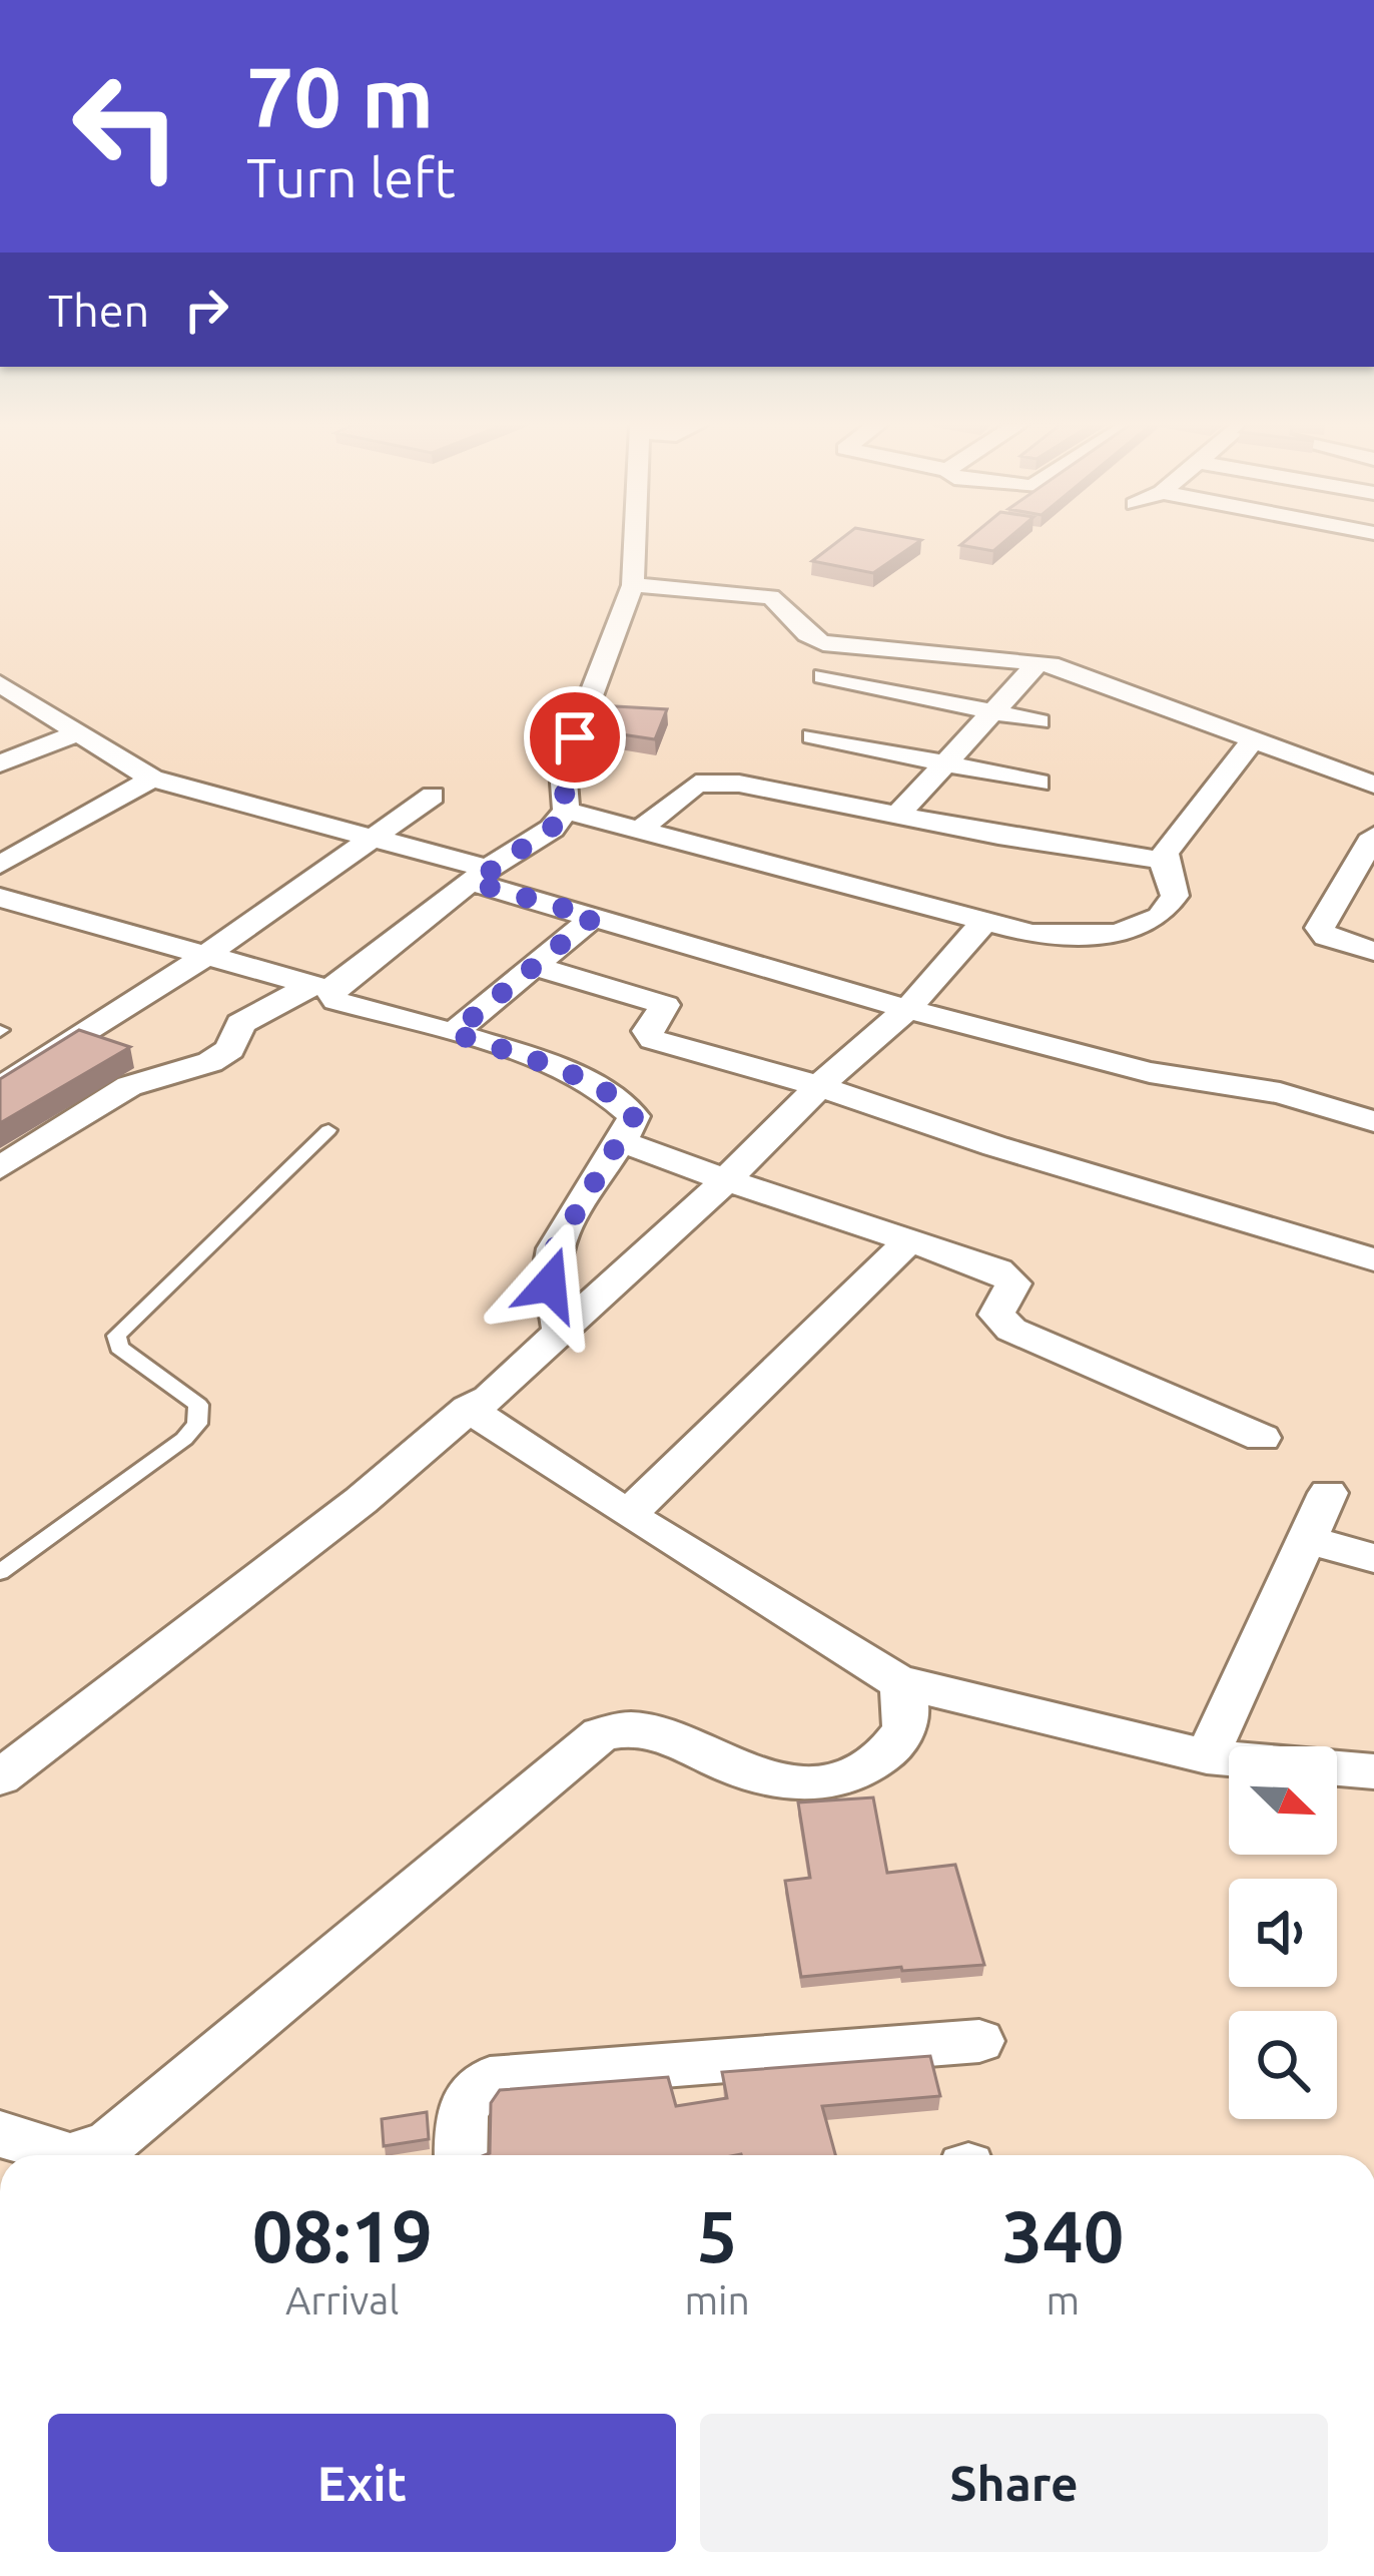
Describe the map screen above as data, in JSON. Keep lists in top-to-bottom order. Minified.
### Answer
{"north":"bottom right","page":{"turn":["70 m","Turn left"],"then":"Then","eta":["08:19","Arrival","5","min","340","m"],"buttons":["Exit","Share"]}}
